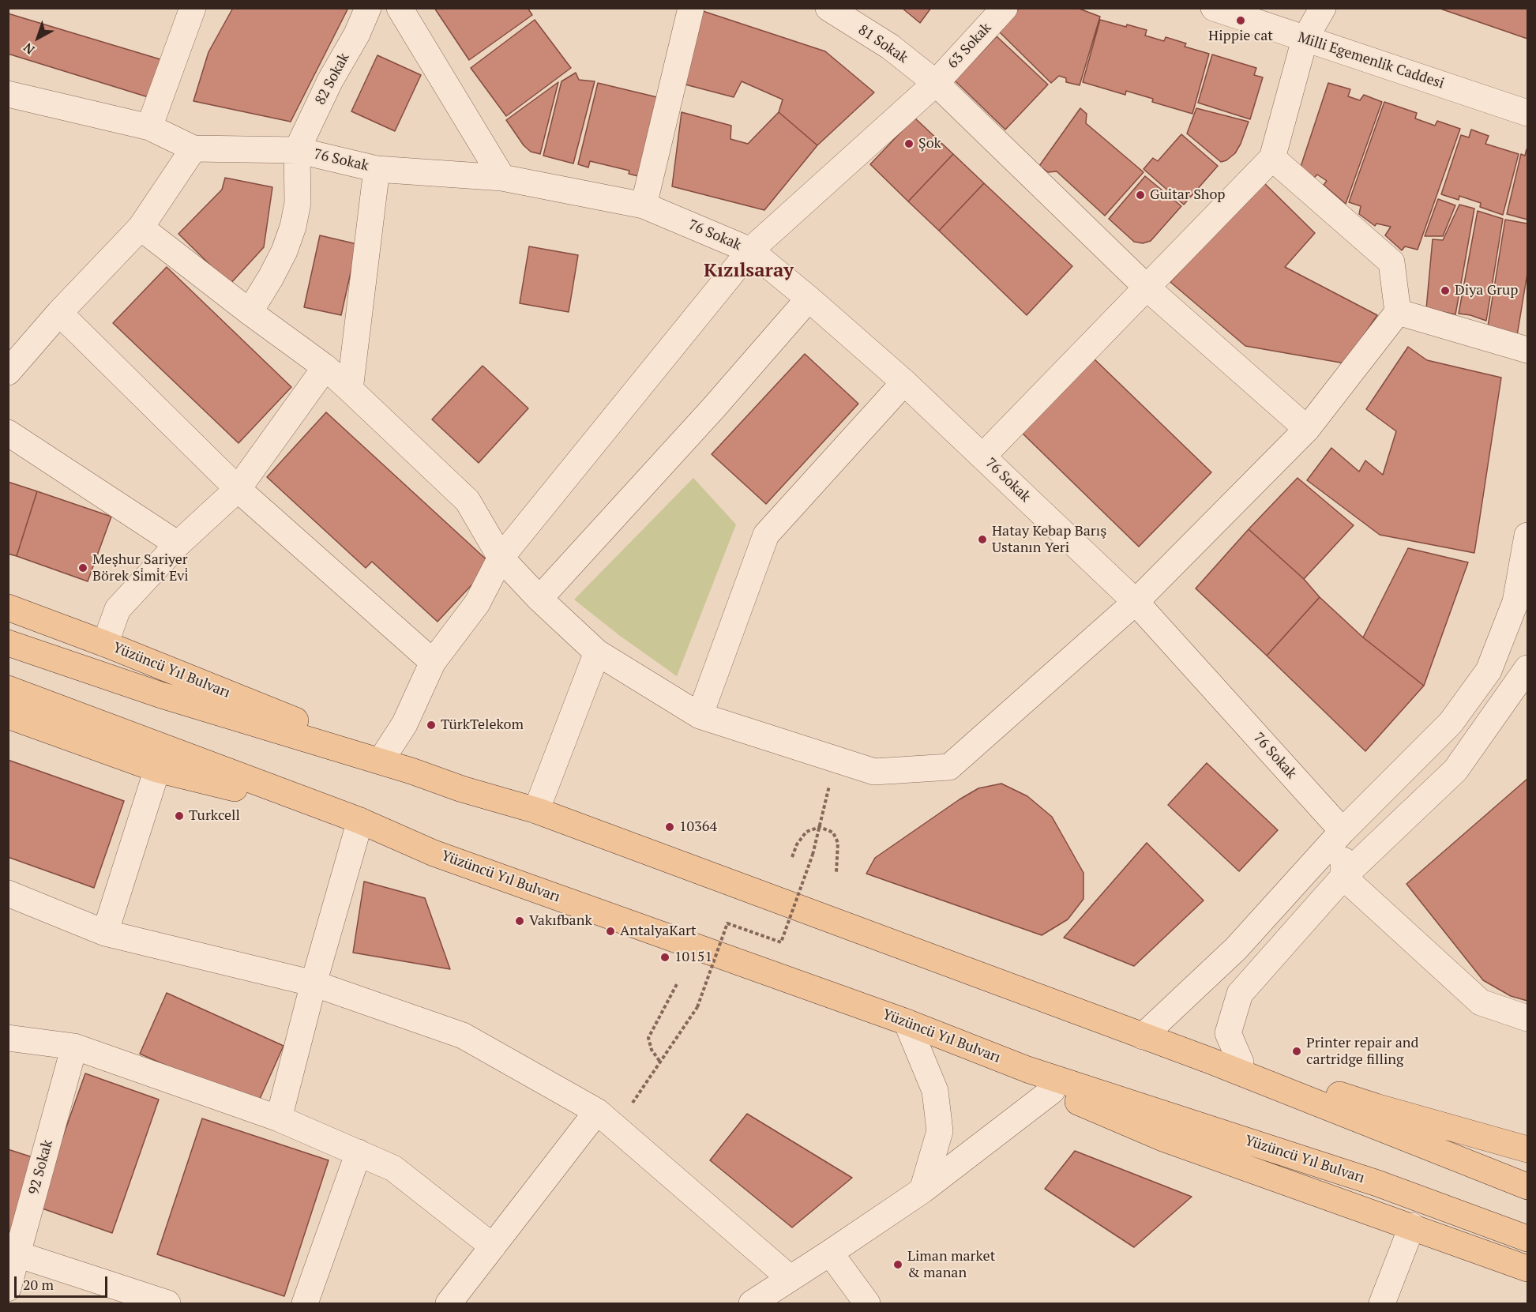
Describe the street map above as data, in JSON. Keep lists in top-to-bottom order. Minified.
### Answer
{"streets":{"main road":["Yüzüncü Yıl Bulvarı"],"street":["81 Sokak","63 Sokak","Milli Egemenlik Caddesi","82 Sokak","76 Sokak","92 Sokak"]},"crossings":[["81 Sokak","63 Sokak"],["63 Sokak","76 Sokak"],["63 Sokak","Yüzüncü Yıl Bulvarı"],["82 Sokak","76 Sokak"]],"districts":["Kızılsaray"],"places":["Hippie cat","Şok","Guitar Shop","Diya Grup","Hatay Kebap Barış Ustanın Yeri","Meşhur Sariyer Börek Si̇mi̇t Evi̇","TürkTelekom","Turkcell","10364","Vakıfbank","AntalyaKart","10151","Printer repair and cartridge filling","Liman market & manan"],"scale_bar":"20 m","north":"bottom left"}
